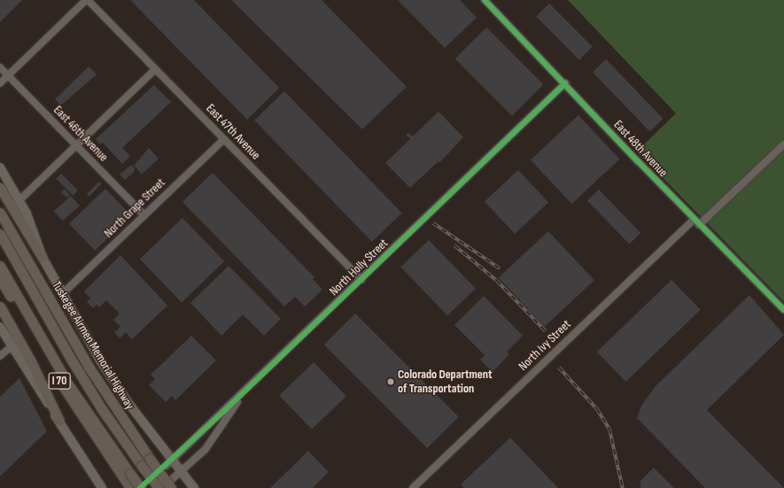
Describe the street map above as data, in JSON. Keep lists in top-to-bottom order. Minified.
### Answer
{"streets":{"highway":["Tuskegee Airmen Memorial Highway","I 70"],"street":["East 47th Avenue","East 46th Avenue","East 48th Avenue","North Grape Street","North Holly Street","North Ivy Street"]},"crossings":[["East 47th Avenue","North Grape Street"],["East 47th Avenue","North Holly Street"],["East 46th Avenue","North Grape Street"],["East 48th Avenue","North Holly Street"],["East 48th Avenue","North Ivy Street"]],"places":["Colorado Department of Transportation"]}
